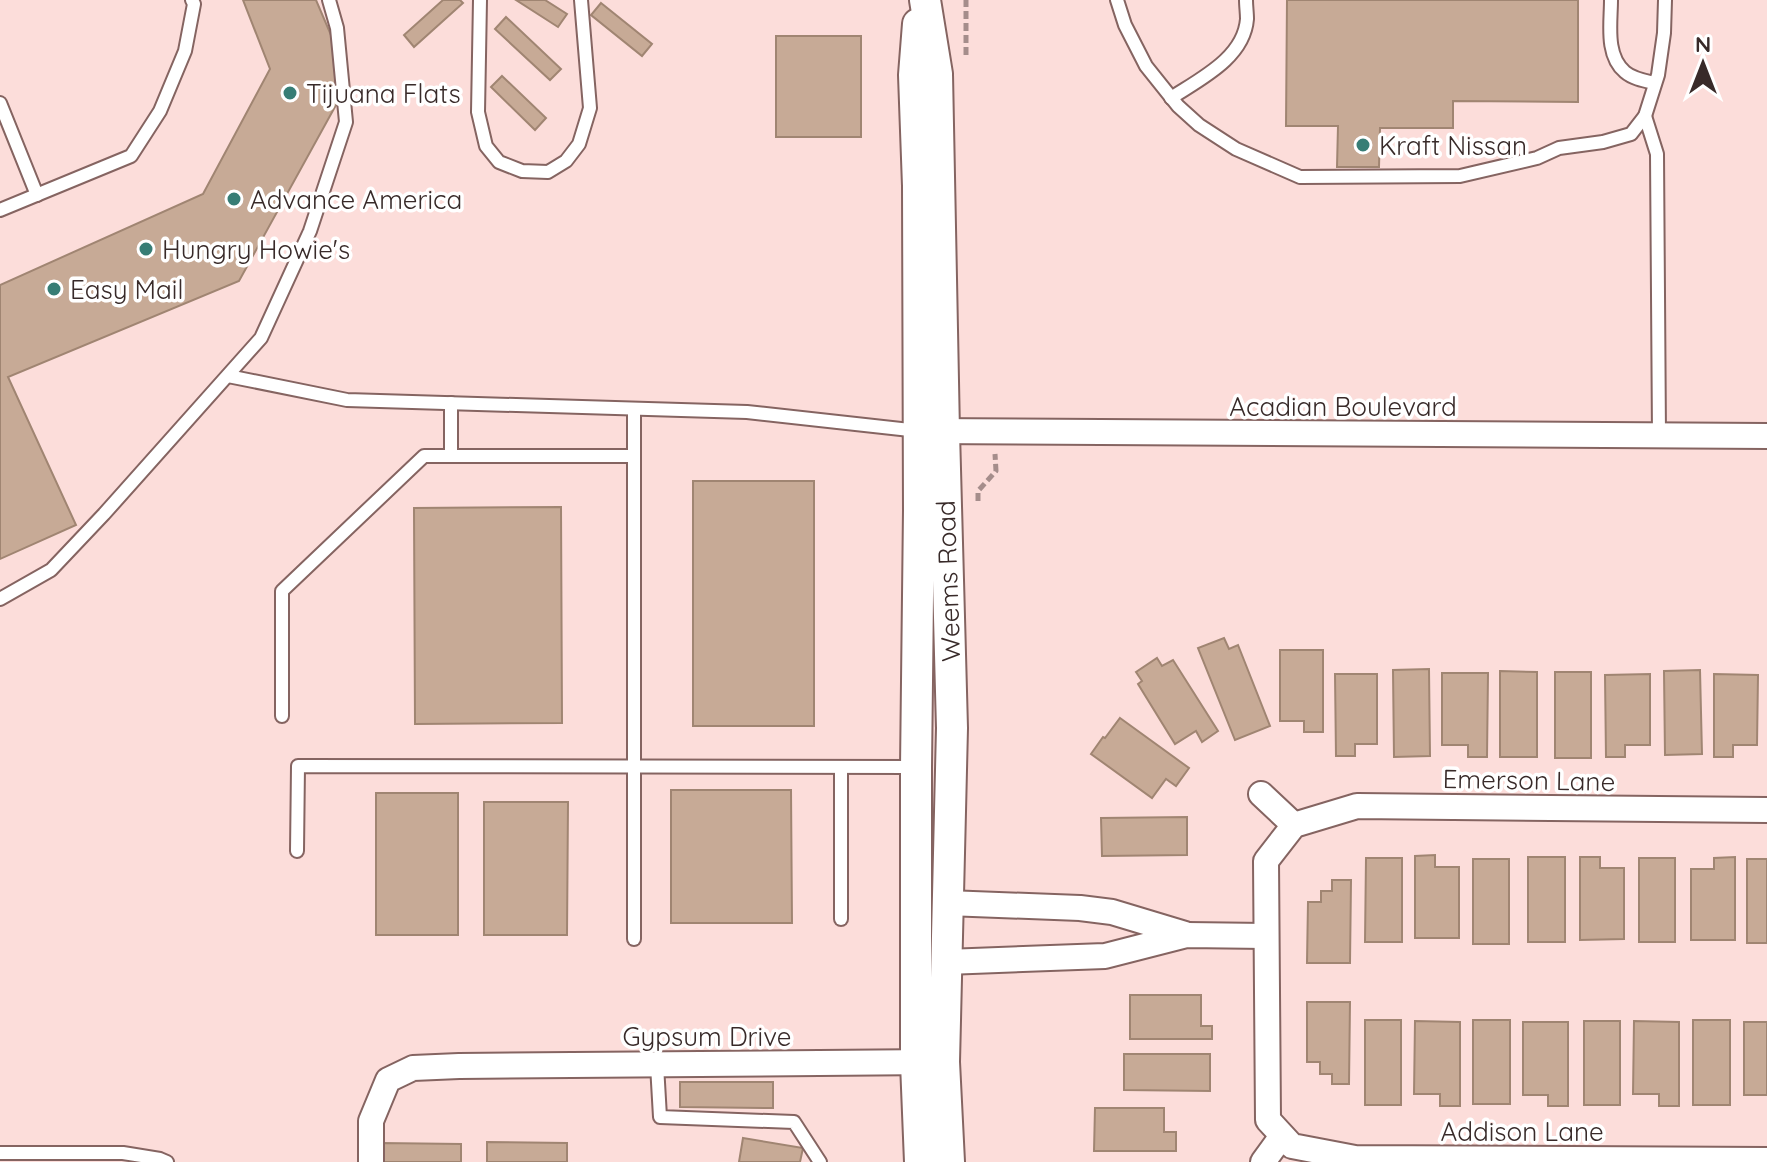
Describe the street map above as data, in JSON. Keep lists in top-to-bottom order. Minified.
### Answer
{"streets":{"street":["Acadian Boulevard","Weems Road","Emerson Lane","Gypsum Drive","Addison Lane"]},"crossings":[["Acadian Boulevard","Weems Road"],["Weems Road","Gypsum Drive"]],"places":["Tijuana Flats","Kraft Nissan","Advance America","Hungry Howie's","Easy Mail"],"north":"top"}
